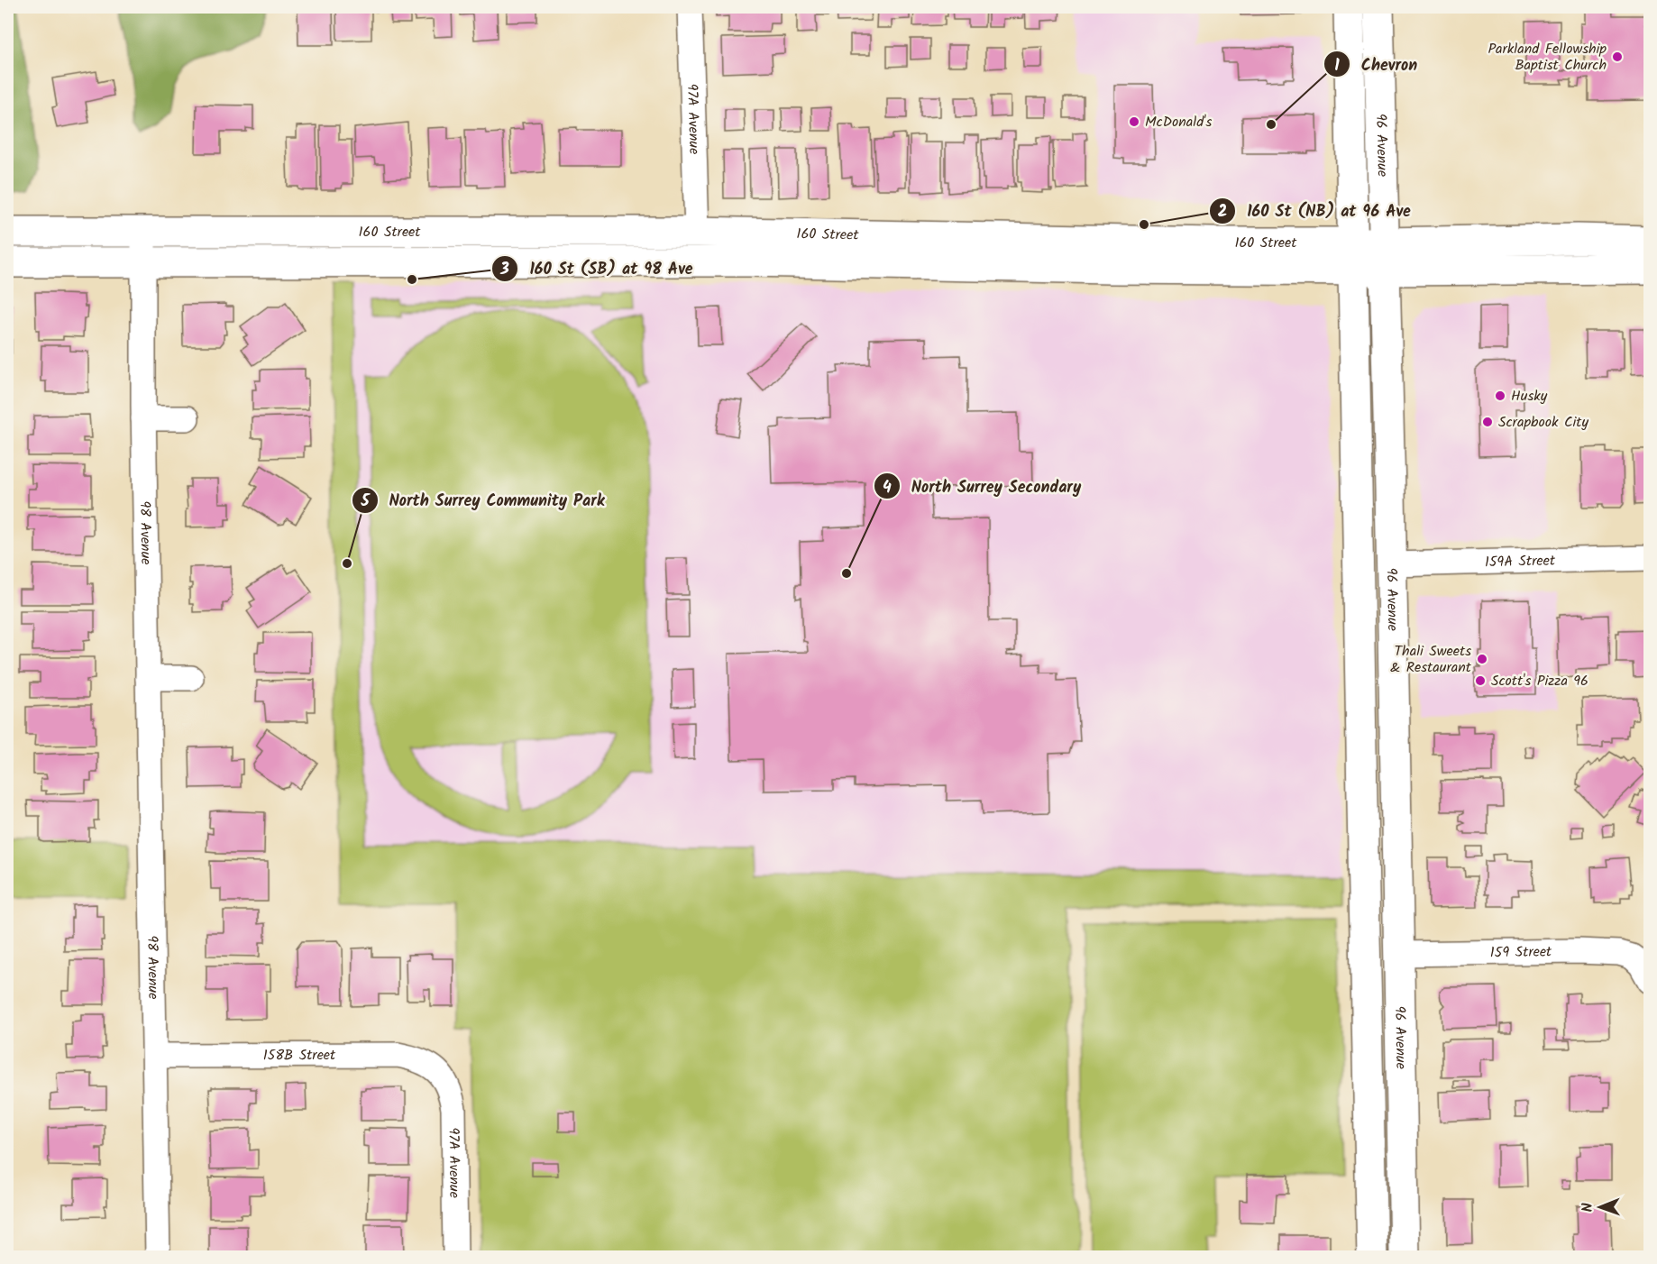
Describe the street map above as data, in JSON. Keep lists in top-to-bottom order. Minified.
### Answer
{"streets":{"main road":["96 Avenue","160 Street"],"street":["97A Avenue","98 Avenue","159A Street","159 Street","158B Street"]},"crossings":[["97A Avenue","160 Street"],["97A Avenue","158B Street"],["96 Avenue","160 Street"],["96 Avenue","159A Street"],["96 Avenue","159 Street"],["160 Street","98 Avenue"],["98 Avenue","158B Street"]],"places":["Parkland Fellowship Baptist Church","McDonald's","Chevron","160 St (NB) at 96 Ave","160 St (SB) at 98 Ave","Husky","Scrapbook City","North Surrey Community Park","North Surrey Secondary","Thali Sweets & Restaurant","Scott's Pizza 96"],"north":"left"}
